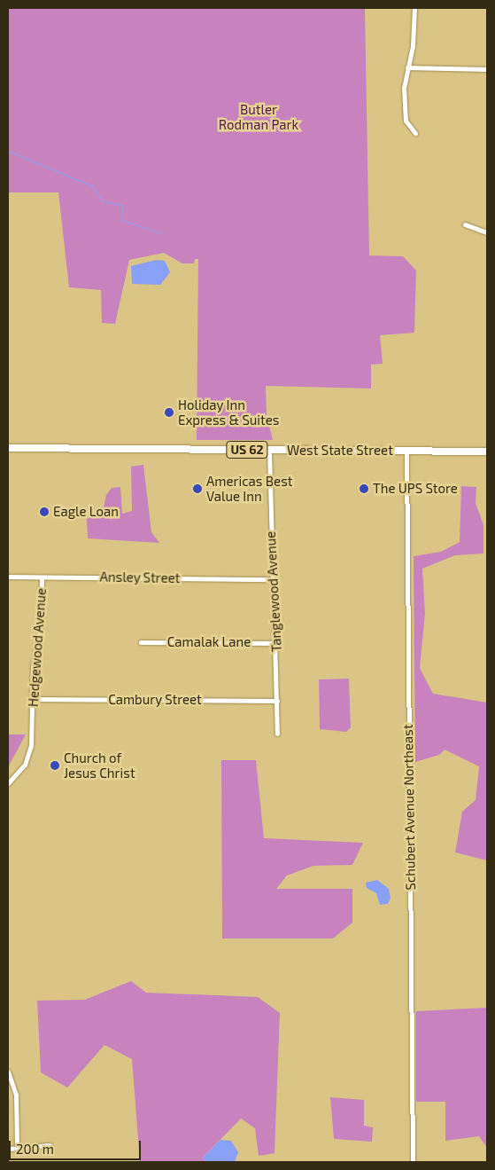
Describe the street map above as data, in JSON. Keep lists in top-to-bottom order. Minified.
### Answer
{"streets":{"highway":["US 62","West State Street"],"street":["Ansley Street","Tanglewood Avenue","Camalak Lane","Hedgewood Avenue","Cambury Street","Schubert Avenue Northeast"]},"crossings":[["West State Street","Tanglewood Avenue"],["West State Street","Schubert Avenue Northeast"],["Ansley Street","Tanglewood Avenue"],["Ansley Street","Hedgewood Avenue"],["Tanglewood Avenue","Camalak Lane"],["Tanglewood Avenue","Cambury Street"],["Hedgewood Avenue","Cambury Street"]],"parks":["Butler Rodman Park"],"places":["Holiday Inn Express & Suites","Americas Best Value Inn","The UPS Store","Eagle Loan","Church of Jesus Christ"],"scale_bar":"200 m"}
